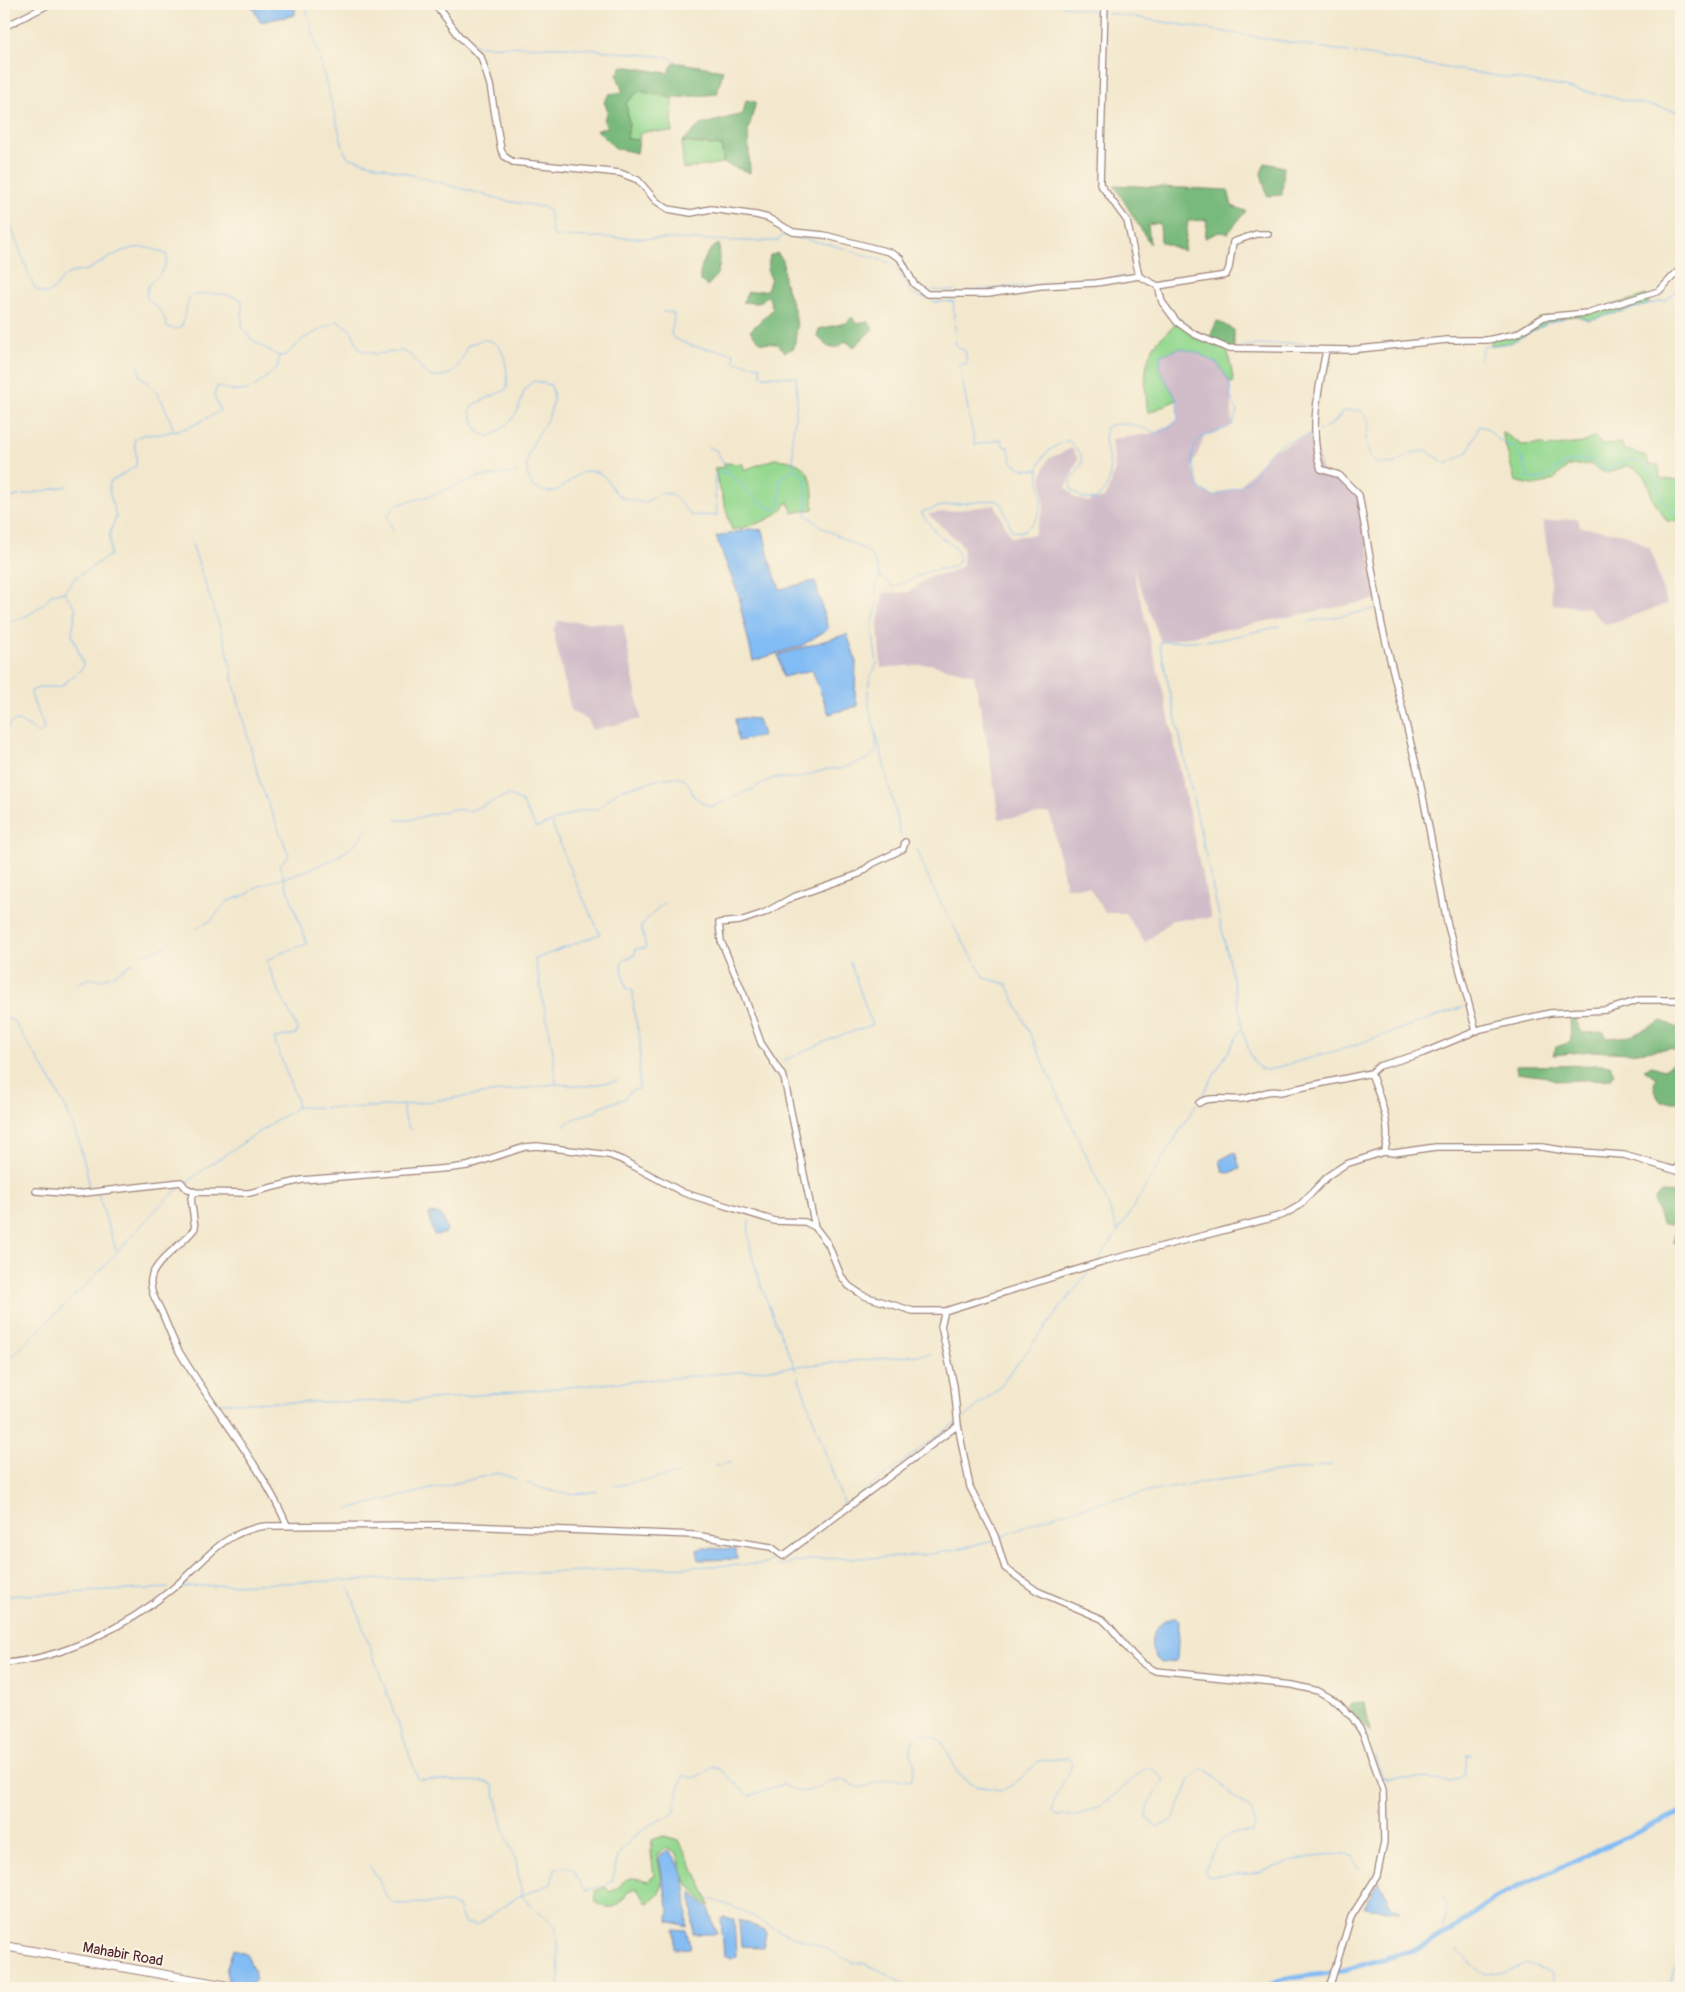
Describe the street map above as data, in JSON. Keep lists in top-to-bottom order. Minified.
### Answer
{"streets":{"street":["Mahabir Road"]}}
